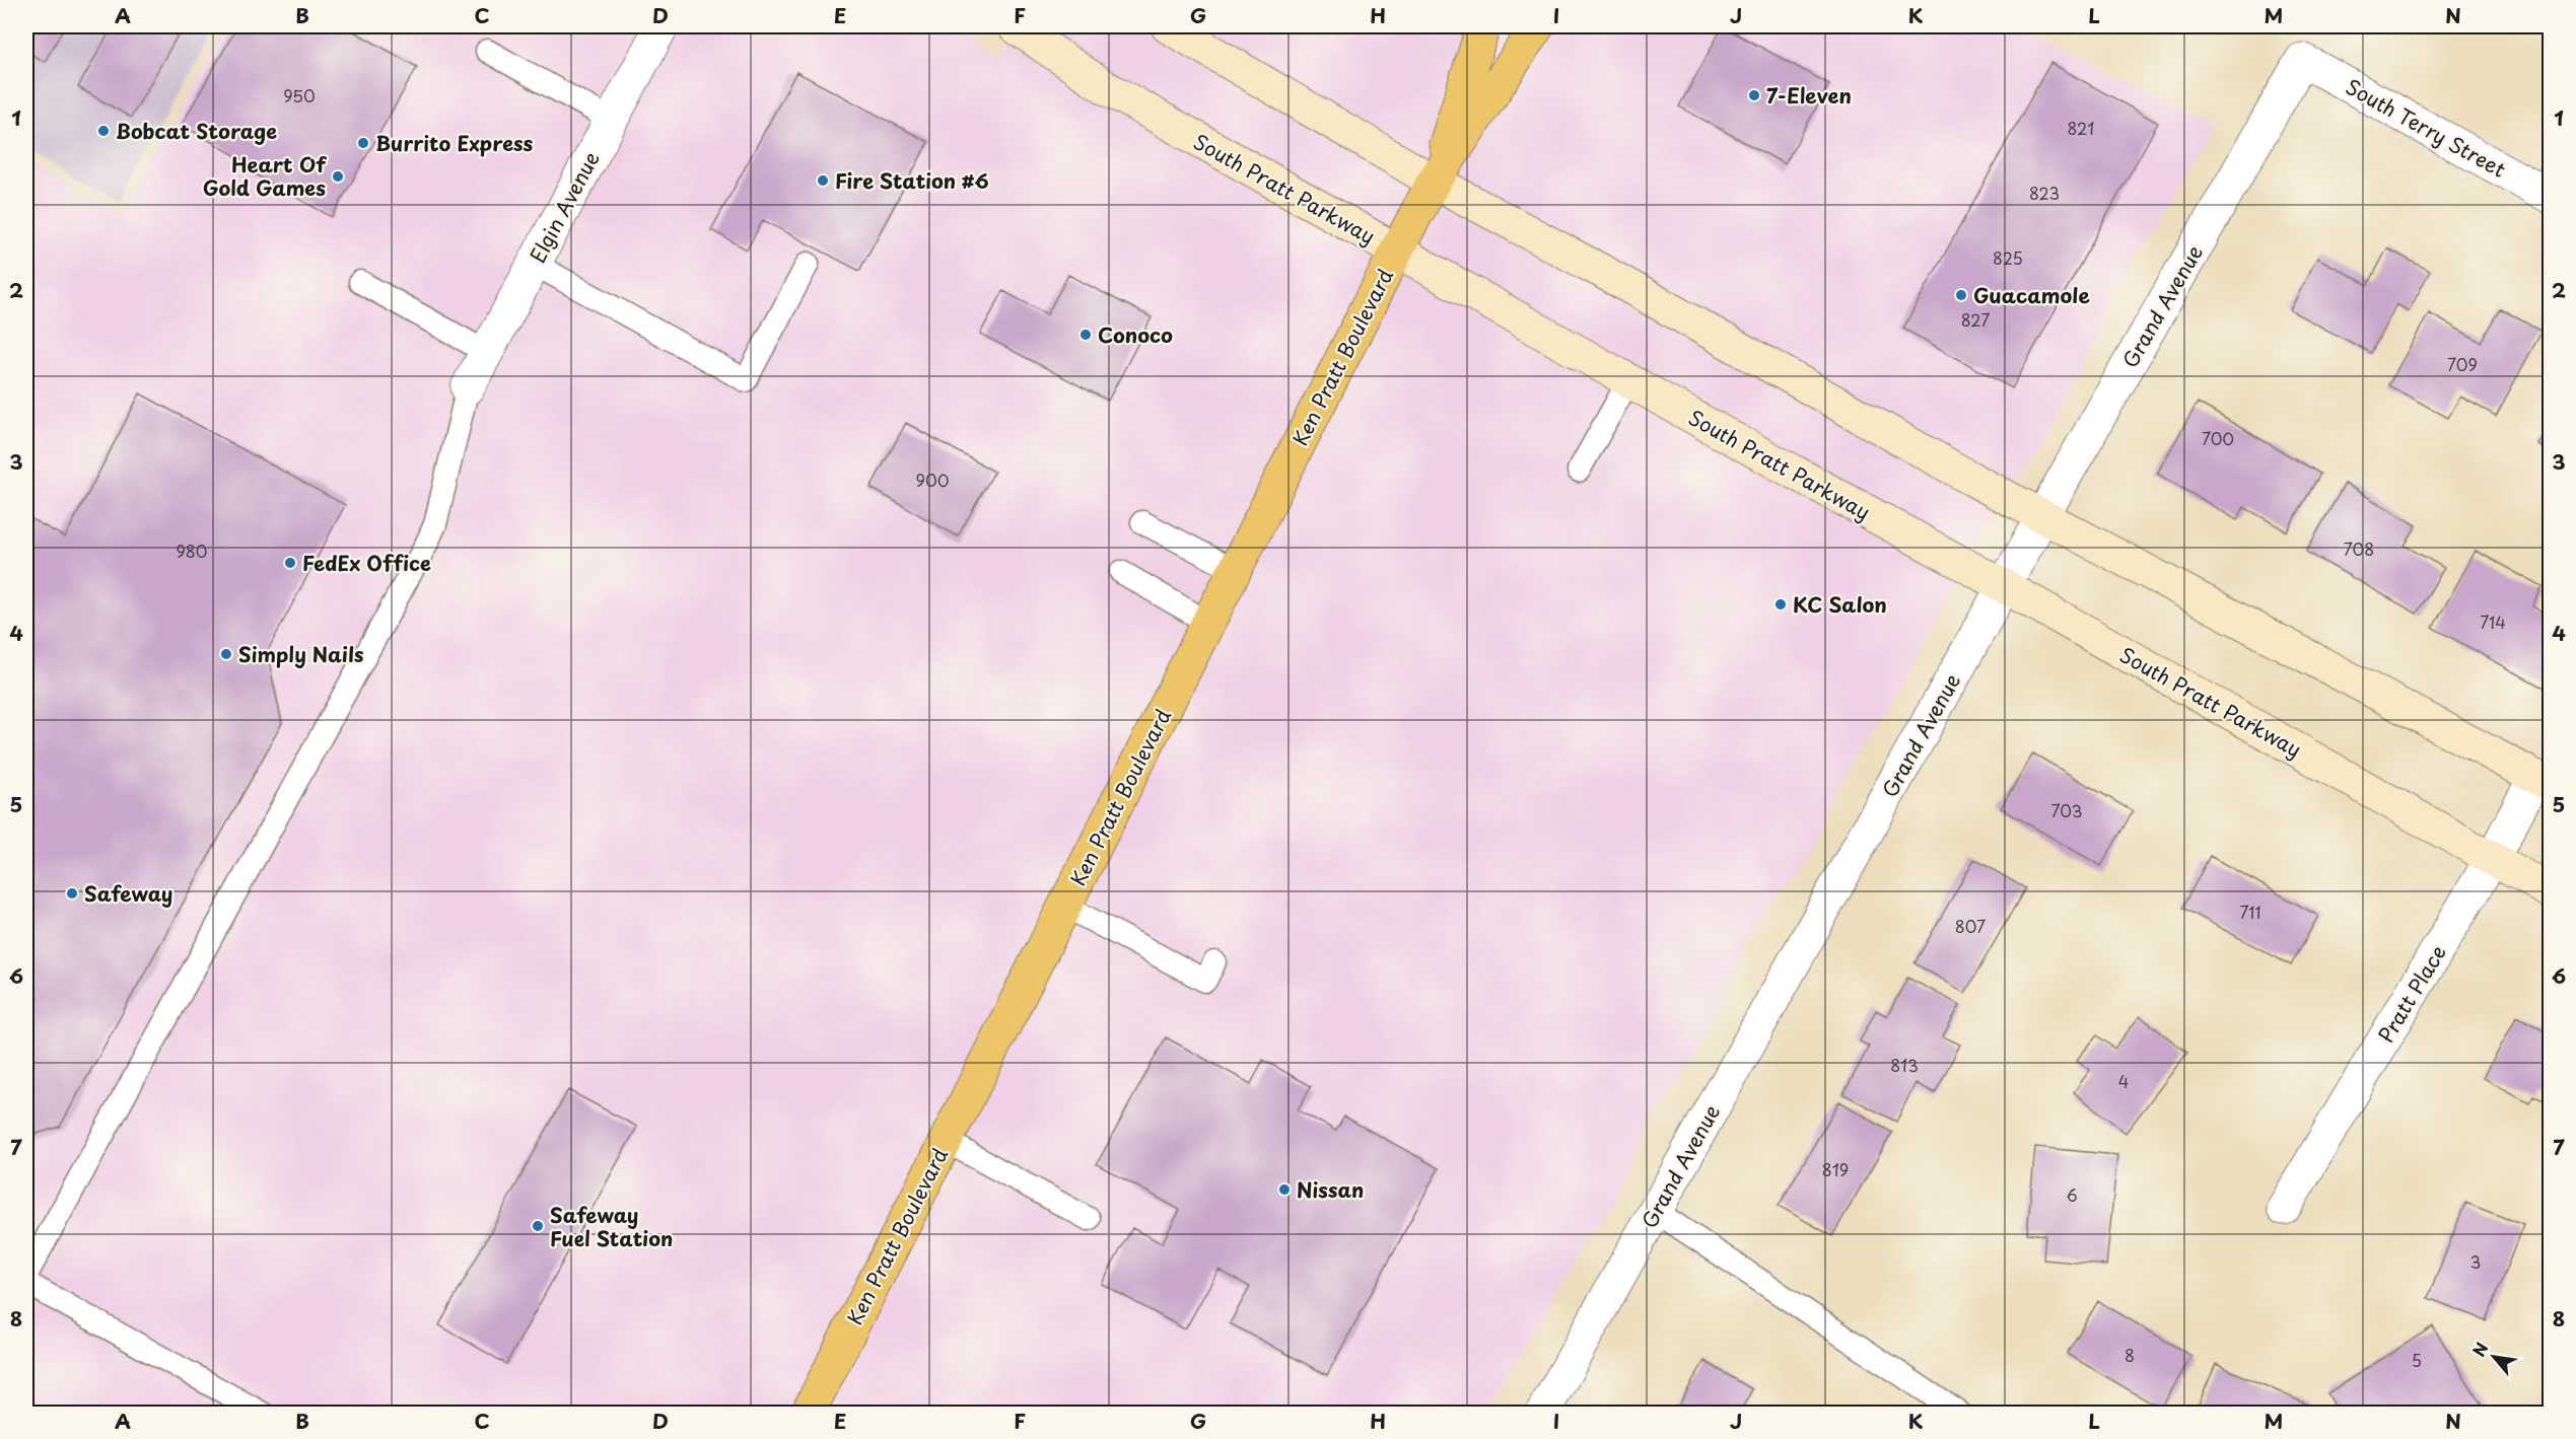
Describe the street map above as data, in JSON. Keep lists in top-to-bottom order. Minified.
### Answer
{"streets":{"highway":["Ken Pratt Boulevard"],"street":["South Terry Street","South Pratt Parkway","Elgin Avenue","Grand Avenue","Pratt Place"]},"crossings":[["South Terry Street","Grand Avenue"],["South Pratt Parkway","Grand Avenue"],["South Pratt Parkway","Ken Pratt Boulevard"],["South Pratt Parkway","Pratt Place"]],"places":["7-Eleven","Bobcat Storage","Burrito Express","Heart Of Gold Games","Fire Station #6","Guacamole","Conoco","FedEx Office","KC Salon","Simply Nails","Safeway","Nissan","Safeway Fuel Station"],"house_numbers":["950","821","823","825","827","709","700","900","708","980","714","703","711","807","813","4","819","6","3","8","5"],"north":"top left","grid":{"columns":["A","B","C","D","E","F","G","H","I","J","K","L","M","N"],"rows":["1","2","3","4","5","6","7","8"]}}
